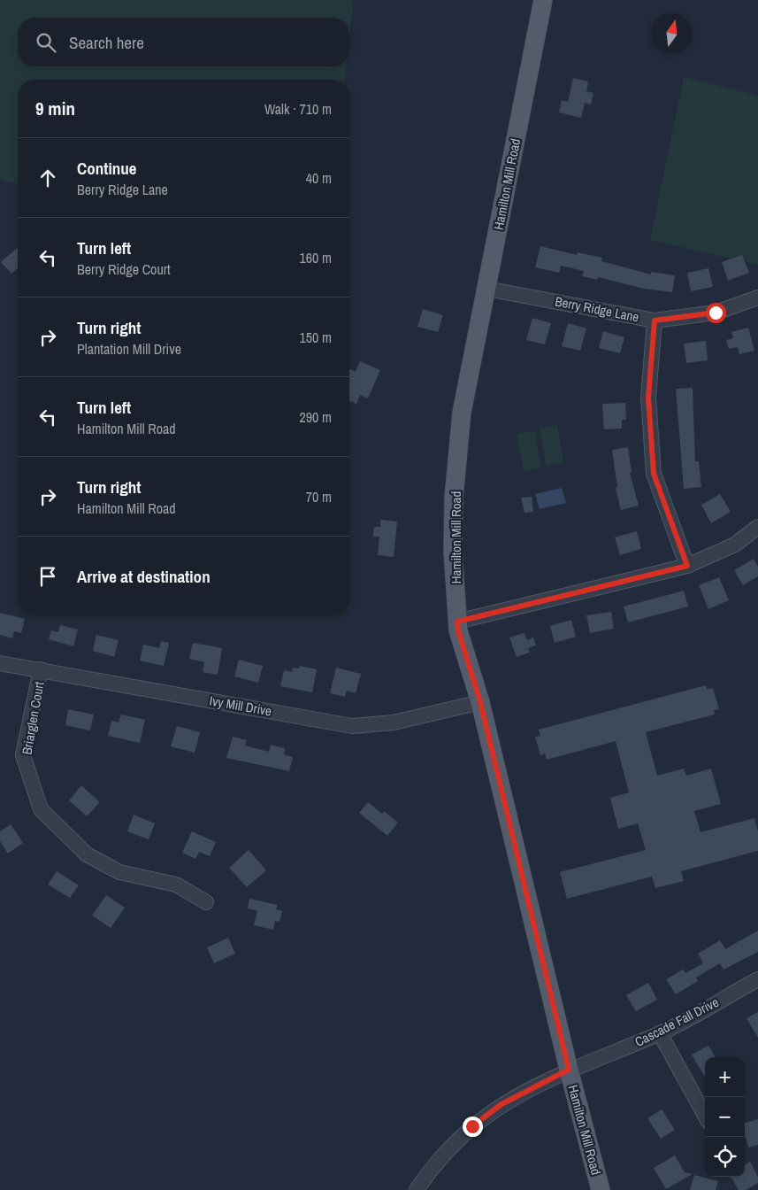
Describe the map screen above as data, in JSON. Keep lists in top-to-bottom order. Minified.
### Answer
{"streets":{"main road":["Hamilton Mill Road"],"street":["Berry Ridge Lane","Ivy Mill Drive","Briarglen Court","Cascade Fall Drive"]},"crossings":[["Hamilton Mill Road","Berry Ridge Lane"],["Hamilton Mill Road","Ivy Mill Drive"],["Hamilton Mill Road","Cascade Fall Drive"],["Ivy Mill Drive","Briarglen Court"]],"north":"top","page":{"search":"Search here","heading":["9 min","Walk · 710 m"],"list":[["Continue","Berry Ridge Lane","40 m"],["Turn left","Berry Ridge Court","160 m"],["Turn right","Plantation Mill Drive","150 m"],["Turn left","Hamilton Mill Road","290 m"],["Turn right","Hamilton Mill Road","70 m"],"Arrive at destination"],"map_buttons":["+","−"]}}
